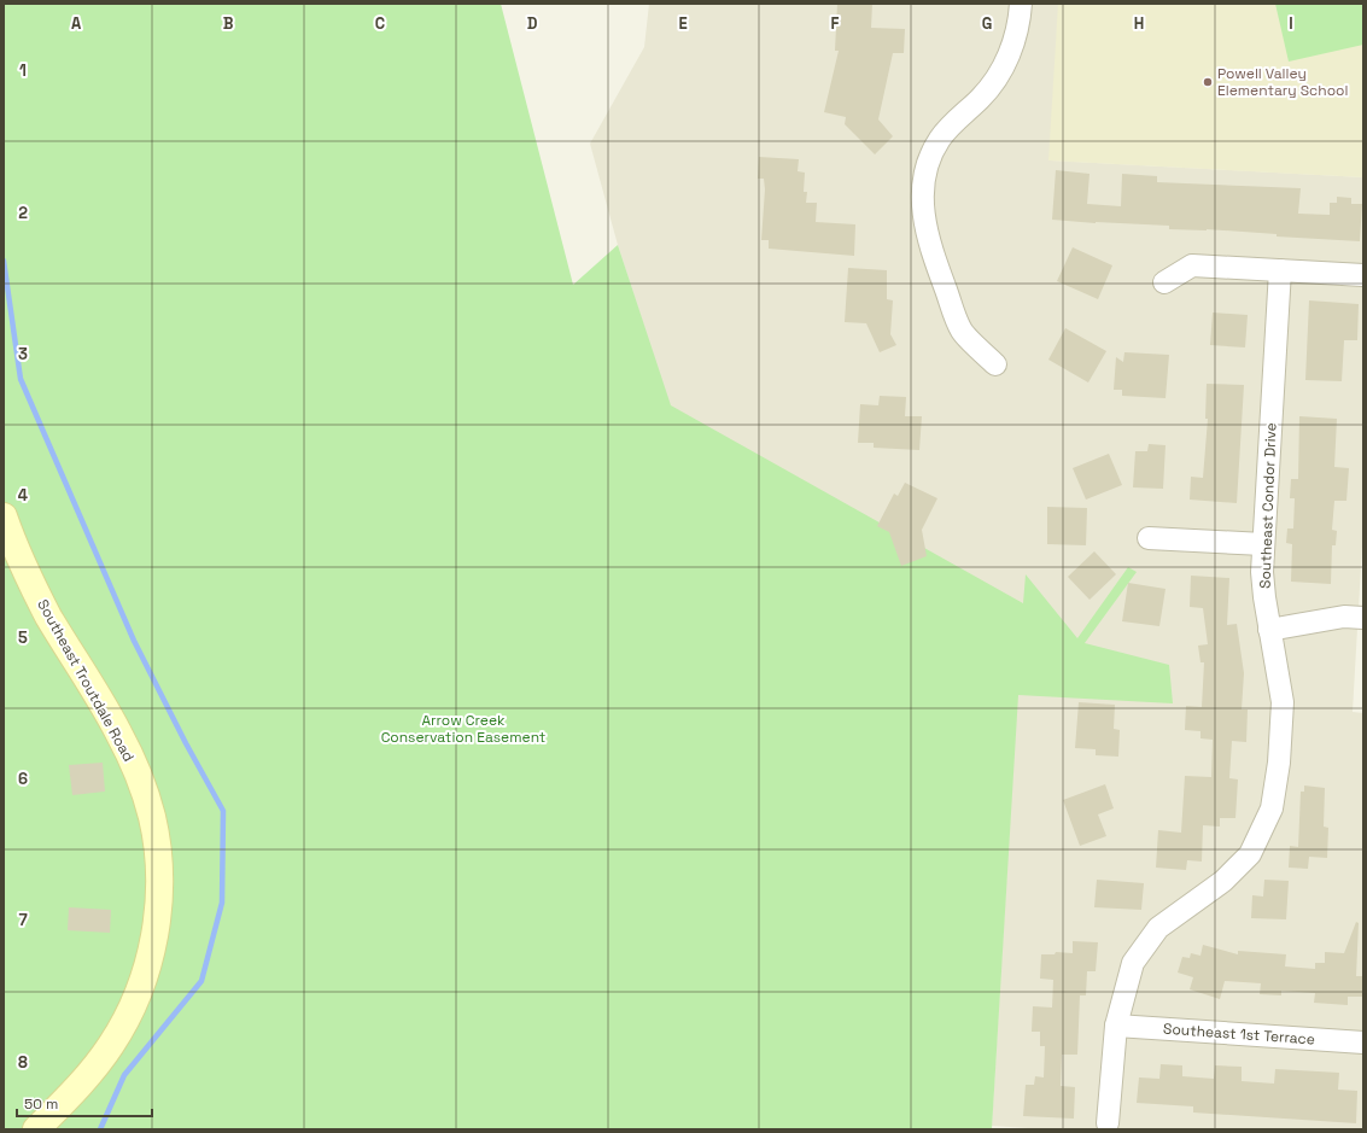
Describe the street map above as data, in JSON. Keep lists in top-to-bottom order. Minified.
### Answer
{"streets":{"main road":["Southeast Troutdale Road"],"street":["Southeast Condor Drive","Southeast 1st Terrace"]},"crossings":[["Southeast Condor Drive","Southeast 1st Terrace"]],"parks":["Arrow Creek Conservation Easement"],"places":["Powell Valley Elementary School"],"scale_bar":"50 m","grid":{"columns":["A","B","C","D","E","F","G","H","I"],"rows":["1","2","3","4","5","6","7","8"]}}
